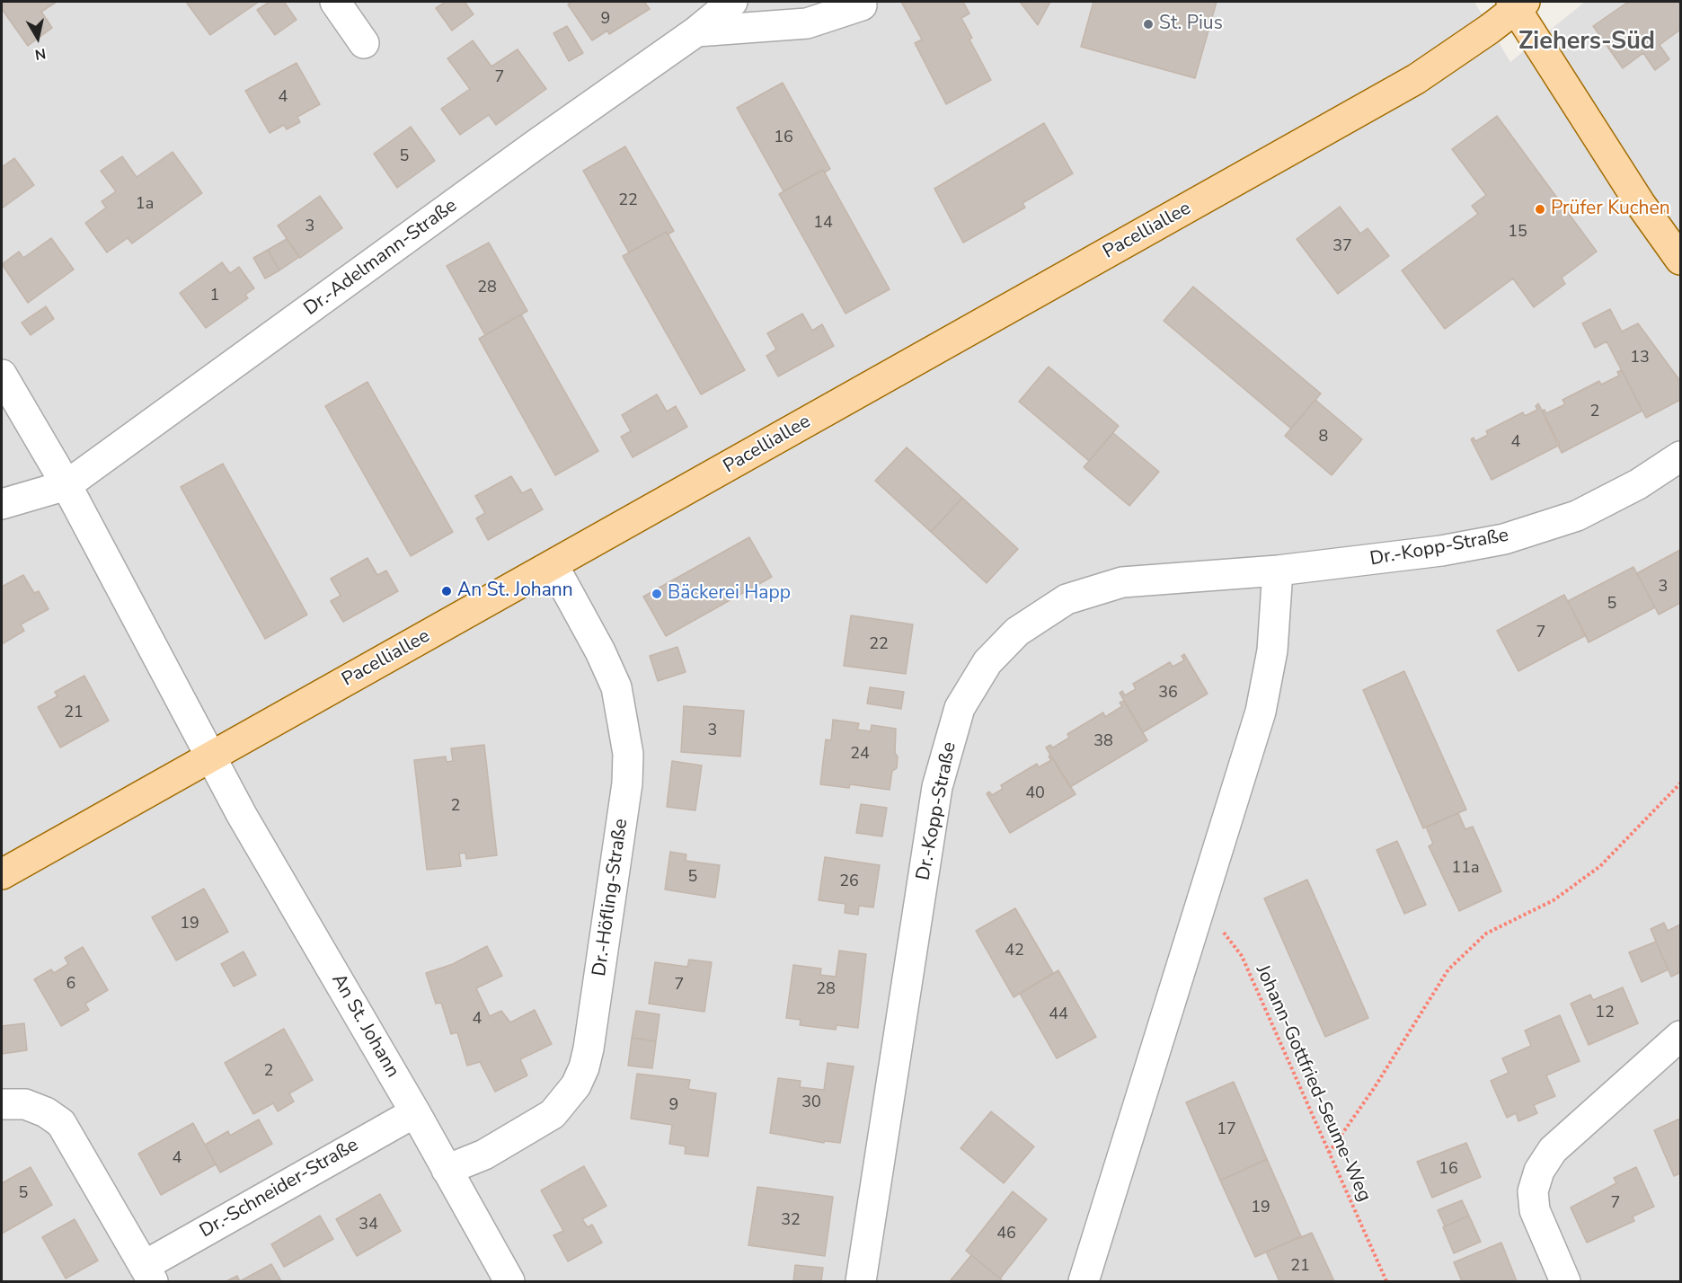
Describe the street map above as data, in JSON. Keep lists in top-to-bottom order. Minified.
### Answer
{"streets":{"main road":["Pacelliallee"],"street":["Dr.-Adelmann-Straße","Dr.-Kopp-Straße","Dr.-Höfling-Straße","An St. Johann","Dr.-Schneider-Straße"],"path":["Johann-Gottfried-Seume-Weg"]},"crossings":[["Pacelliallee","Dr.-Höfling-Straße"],["Pacelliallee","An St. Johann"],["Dr.-Adelmann-Straße","An St. Johann"],["Dr.-Höfling-Straße","An St. Johann"],["An St. Johann","Dr.-Schneider-Straße"]],"districts":["Ziehers-Süd"],"places":["St. Pius","Prüfer Kuchen","An St. Johann","Bäckerei Happ"],"house_numbers":["9","7","4","16","5","22","1a","14","3","15","37","28","1","13","2","8","4","3","5","7","22","36","21","3","38","24","40","2","11a","5","26","19","42","6","7","28","12","44","4","2","30","9","17","4","16","5","7","19","32","34","46","21"],"north":"bottom"}
